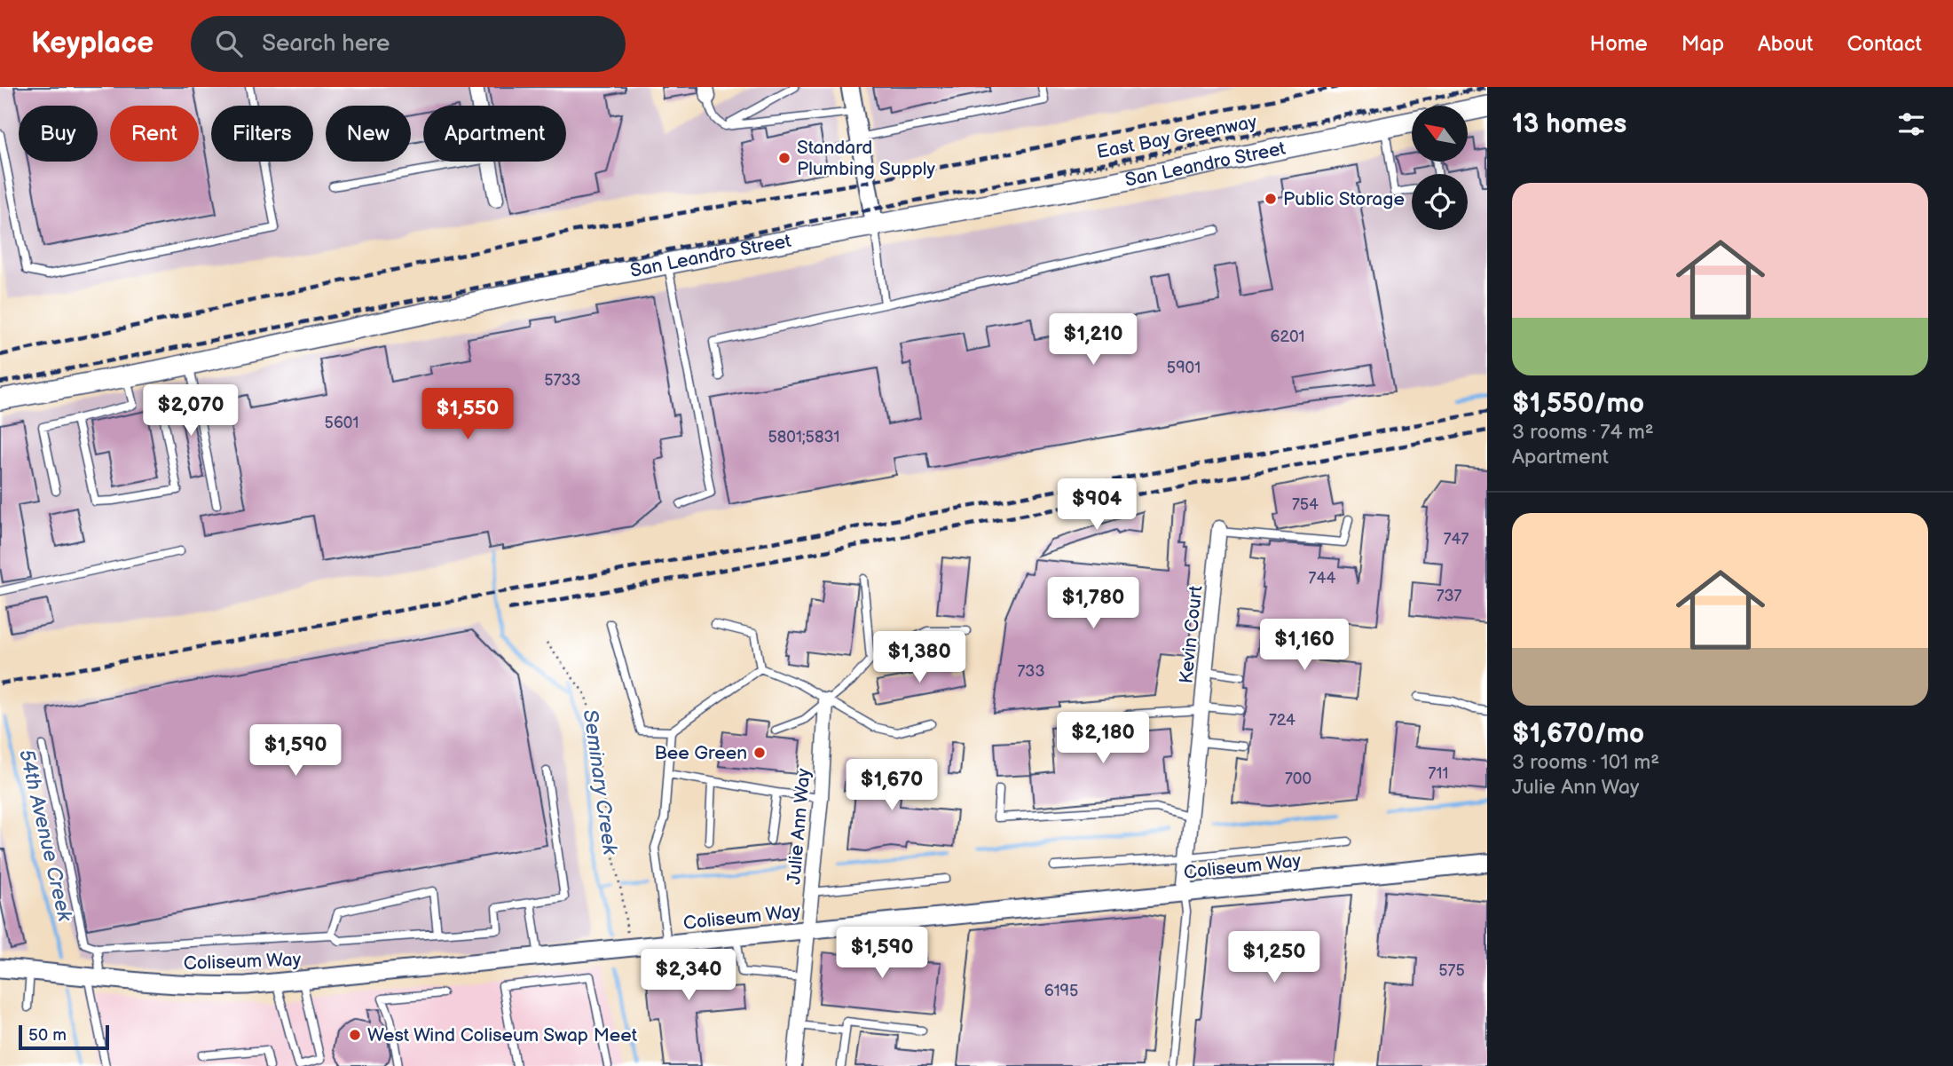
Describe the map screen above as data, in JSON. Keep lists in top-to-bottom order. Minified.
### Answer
{"streets":{"main road":["San Leandro Street"],"street":["Kevin Court","Julie Ann Way","Coliseum Way"],"path":["East Bay Greenway"]},"crossings":[["Kevin Court","Coliseum Way"],["Julie Ann Way","Coliseum Way"]],"water":["Seminary Creek","54th Avenue Creek"],"places":["Standard Plumbing Supply","Public Storage","Bee Green","West Wind Coliseum Swap Meet"],"house_numbers":["6201","5901","5733","5601","5801;5831","754","747","744","737","733","724","711","700","575","6195"],"scale_bar":"50 m","north":"top left","page":{"header":"Keyplace","search":"Search here","nav":["Home","Map","About","Contact"],"heading":"13 homes","chip":["Buy","Rent","Filters","New","Apartment"],"list":[{"name":"$1,550/mo","note":"3 rooms · 74 m² · Apartment"},{"name":"$1,670/mo","note":"3 rooms · 101 m² · Julie Ann Way"}],"price":["$1,210","$2,070","$1,550","$904","$1,780","$1,160","$1,380","$2,180","$1,590","$1,670","$1,590","$1,250","$2,340"],"scale":"50 m"}}
